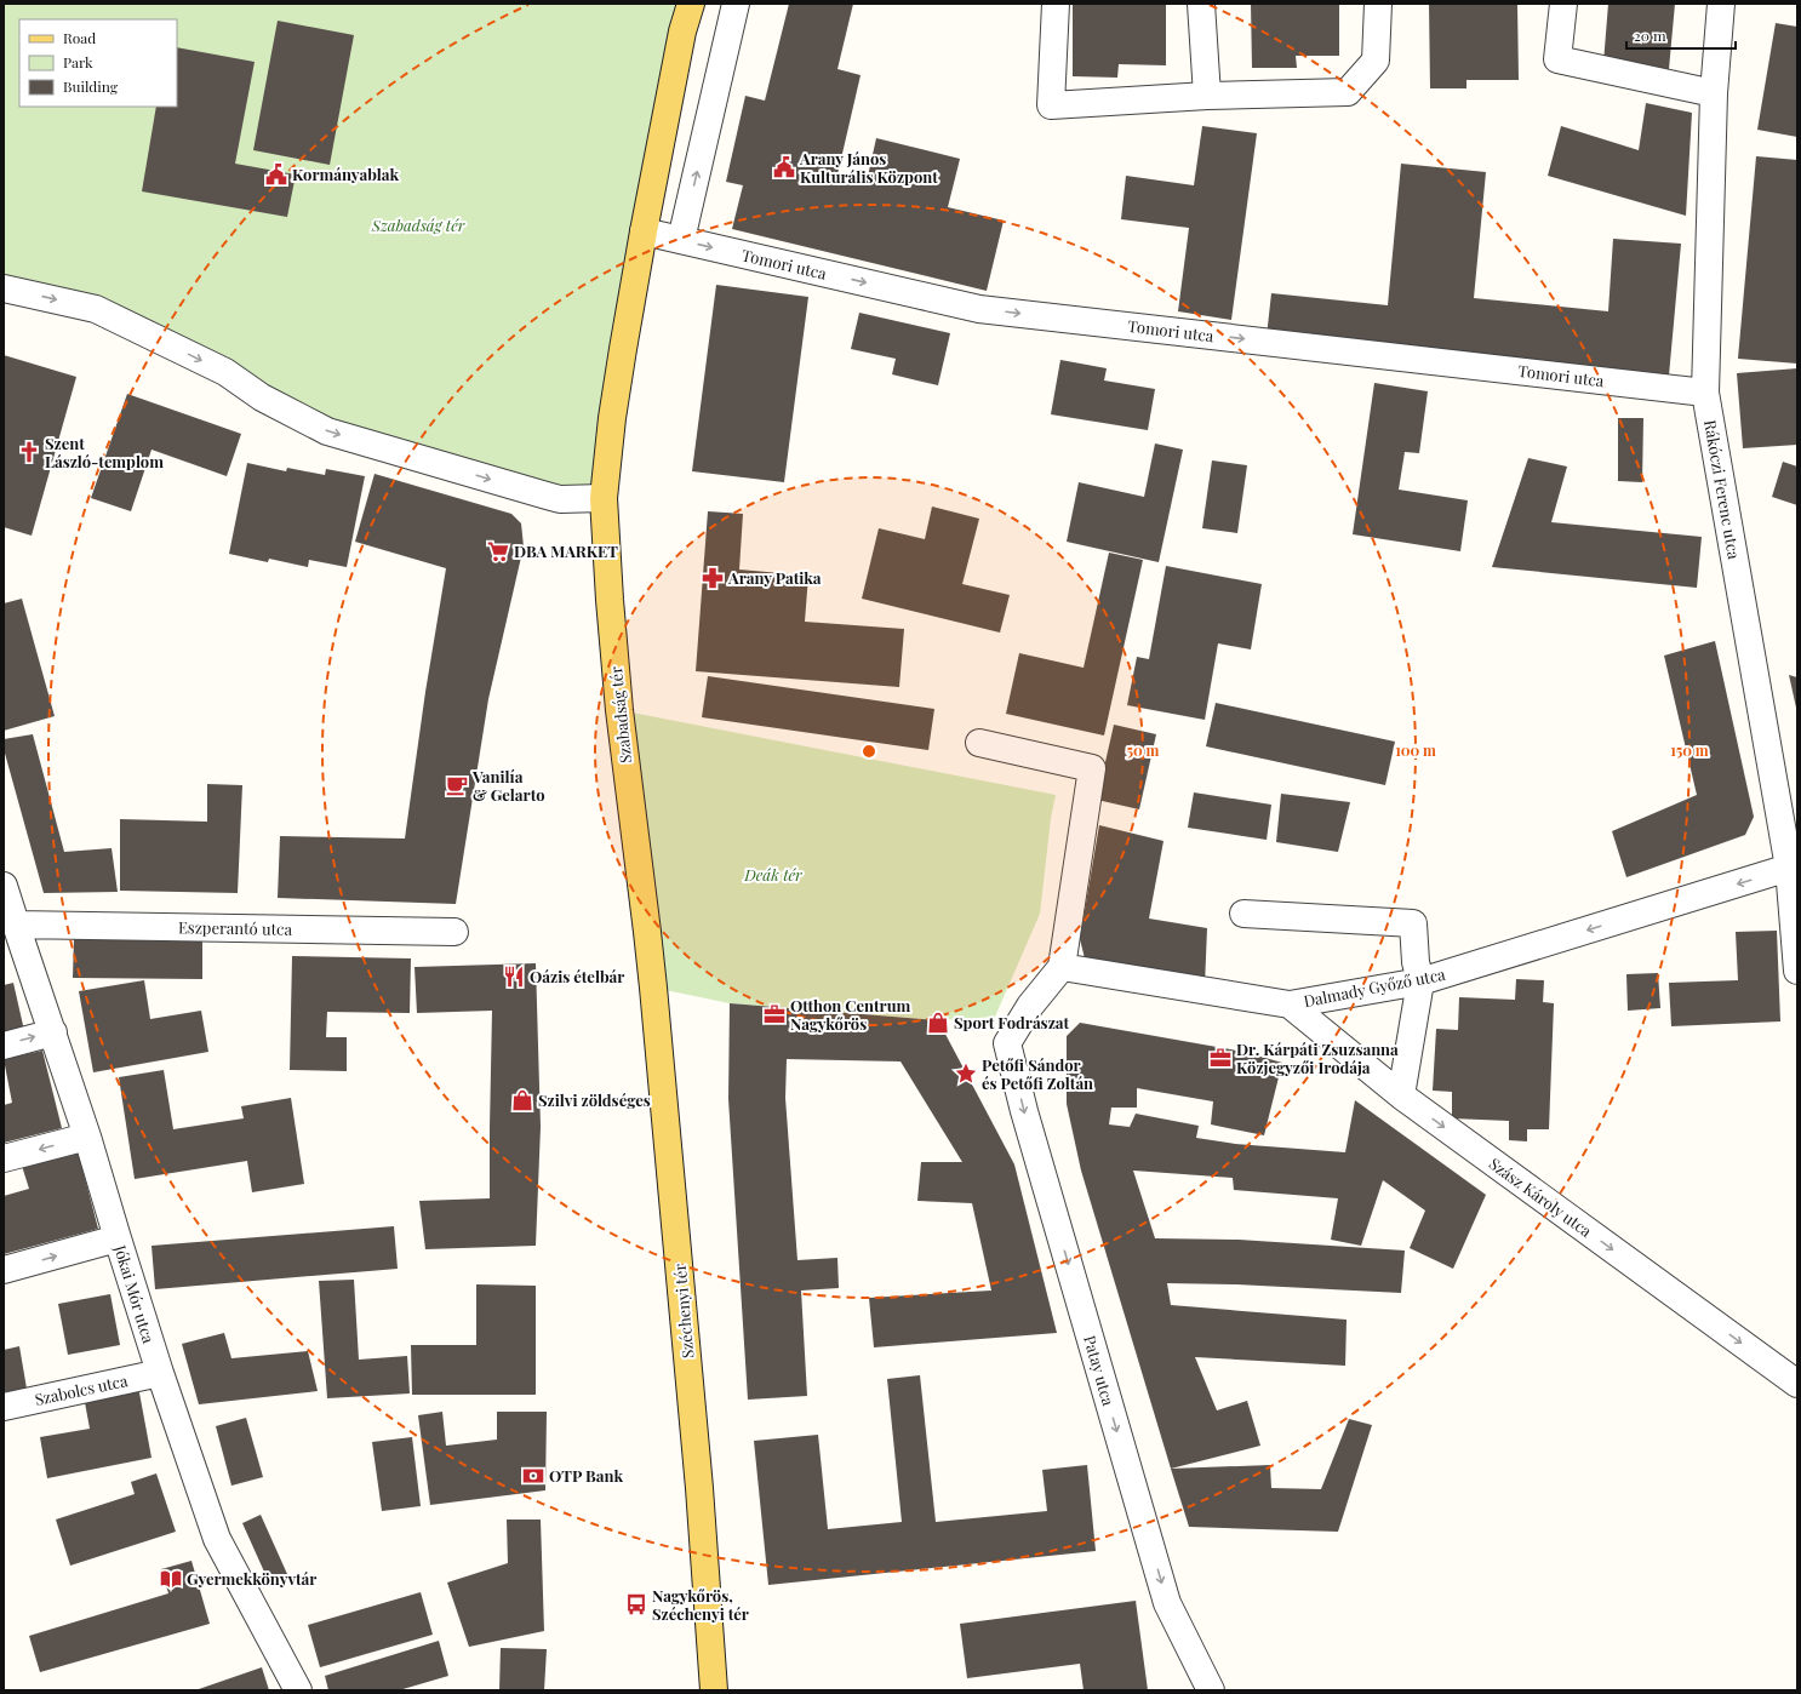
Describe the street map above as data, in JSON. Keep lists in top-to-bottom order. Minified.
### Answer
{"streets":{"main road":["Szabadság tér","Széchenyi tér"],"street":["Tomori utca","Rákóczi Ferenc utca","Eszperantó utca","Dalmady Győző utca","Szász Károly utca","Jókai Mór utca","Patay utca","Szabolcs utca"]},"crossings":[["Tomori utca","Rákóczi Ferenc utca"],["Tomori utca","Szabadság tér"],["Rákóczi Ferenc utca","Dalmady Győző utca"],["Szabadság tér","Széchenyi tér"],["Eszperantó utca","Jókai Mór utca"],["Dalmady Győző utca","Szász Károly utca"],["Dalmady Győző utca","Patay utca"],["Jókai Mór utca","Szabolcs utca"]],"one_way":["Tomori utca","Dalmady Győző utca","Szász Károly utca","Patay utca"],"parks":["Szabadság tér","Deák tér"],"places":{"public building":["Arany János Kulturális Központ","Kormányablak"],"church":["Szent László-templom"],"supermarket":["DBA MARKET"],"pharmacy":["Arany Patika"],"cafe":["Vanilía & Gelarto"],"restaurant":["Oázis ételbár"],"office":["Otthon Centrum Nagykőrös","Dr. Kárpáti Zsuzsanna Közjegyzői Irodája"],"shop":["Sport Fodrászat","Szilvi zöldséges"],"place":["Petőfi Sándor és Petőfi Zoltán"],"bank":["OTP Bank"],"library":["Gyermekkönyvtár"],"bus stop":["Nagykőrös, Széchenyi tér"]},"legend":["Road","Park","Building"],"scale_bar":"20 m","rings":["50 m","100 m","150 m"]}
